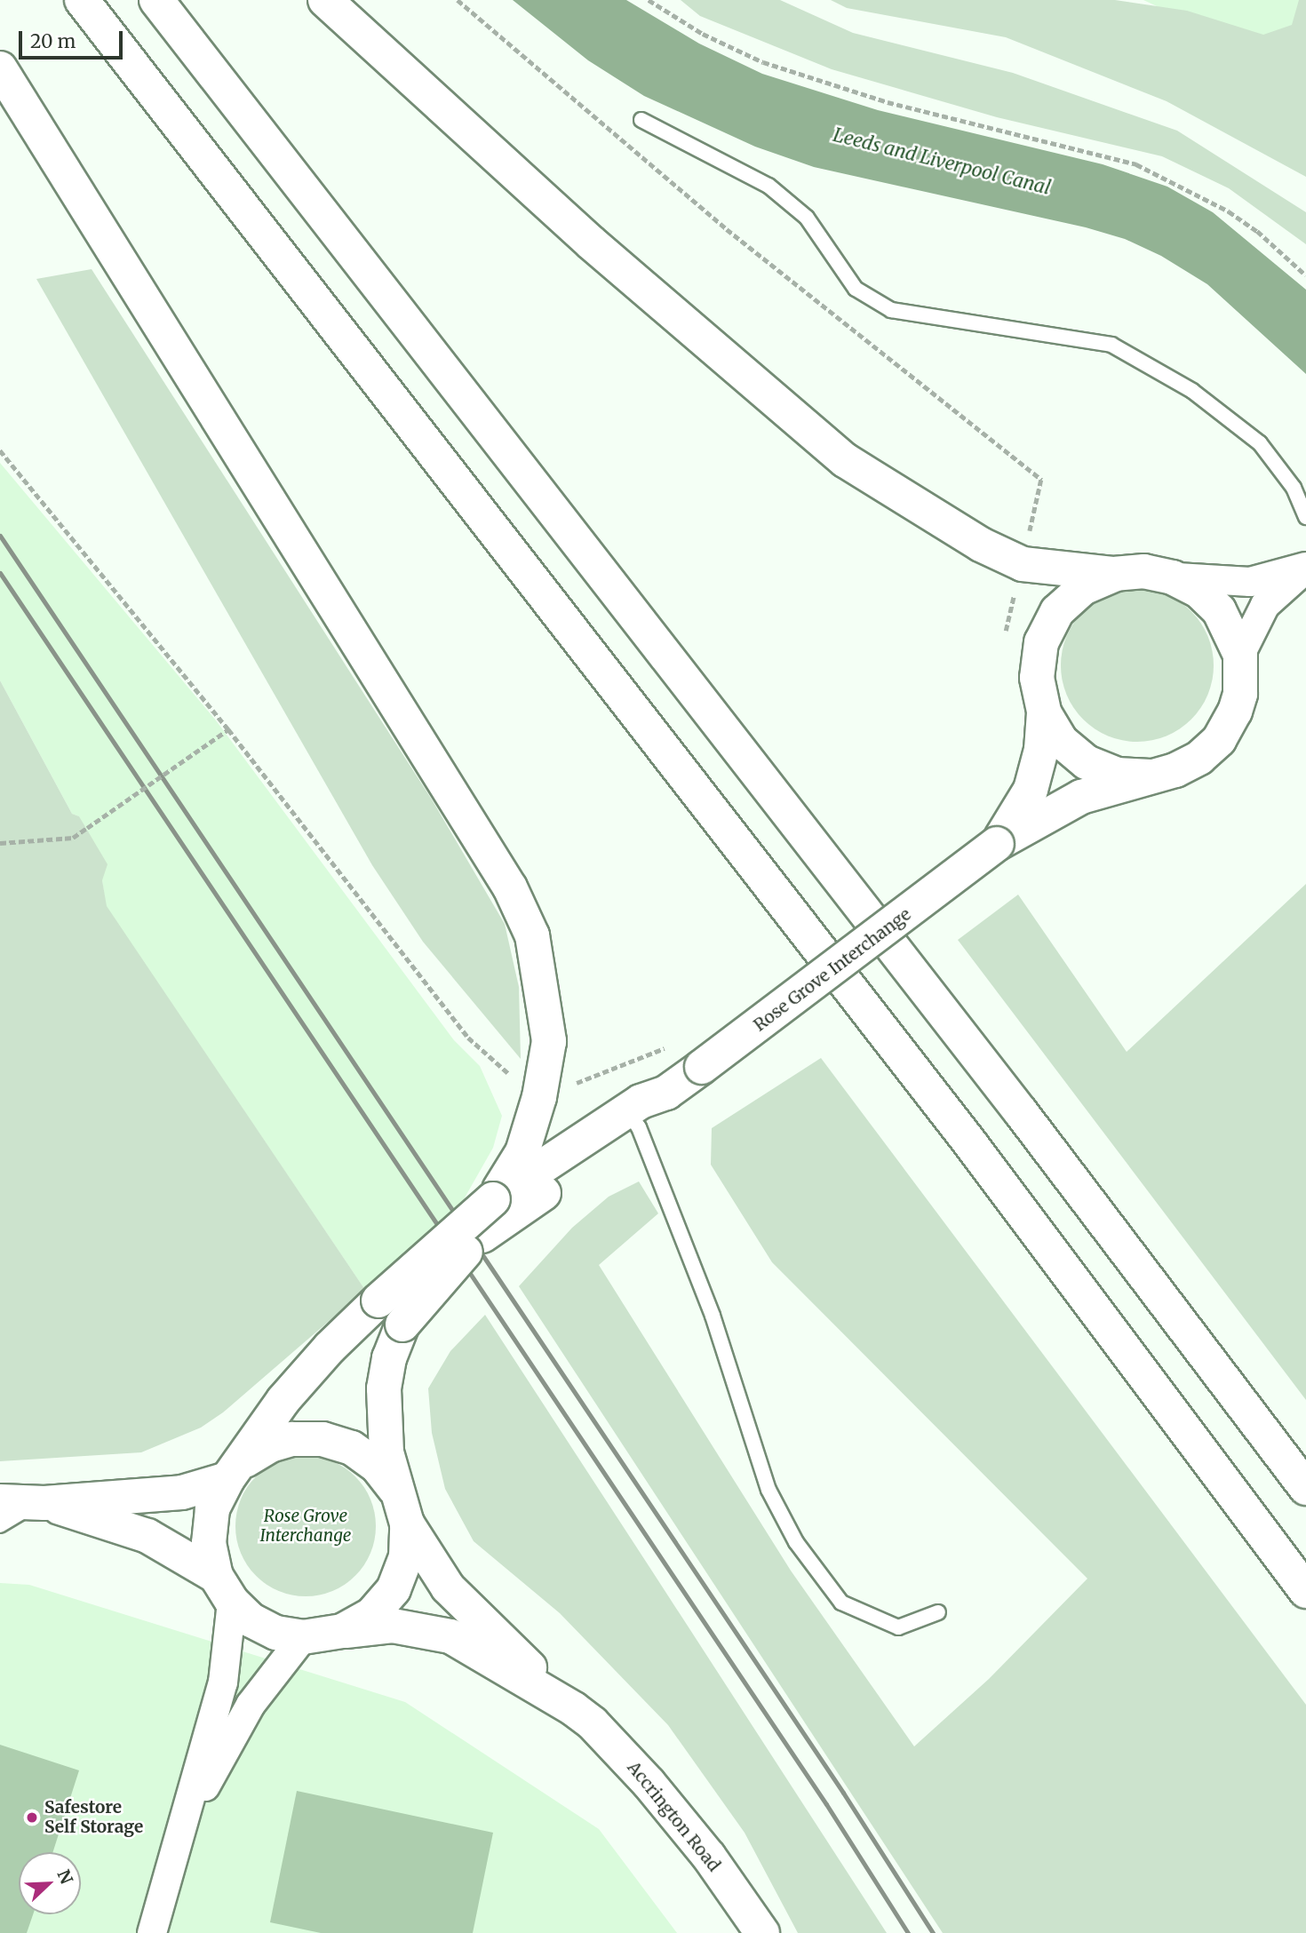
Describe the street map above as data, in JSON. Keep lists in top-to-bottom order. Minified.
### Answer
{"streets":{"main road":["Rose Grove Interchange","Accrington Road"]},"crossings":[["Rose Grove Interchange","Accrington Road"]],"water":["Leeds and Liverpool Canal"],"parks":["Rose Grove Interchange"],"places":["Safestore Self Storage"],"scale_bar":"20 m","north":"top right"}
